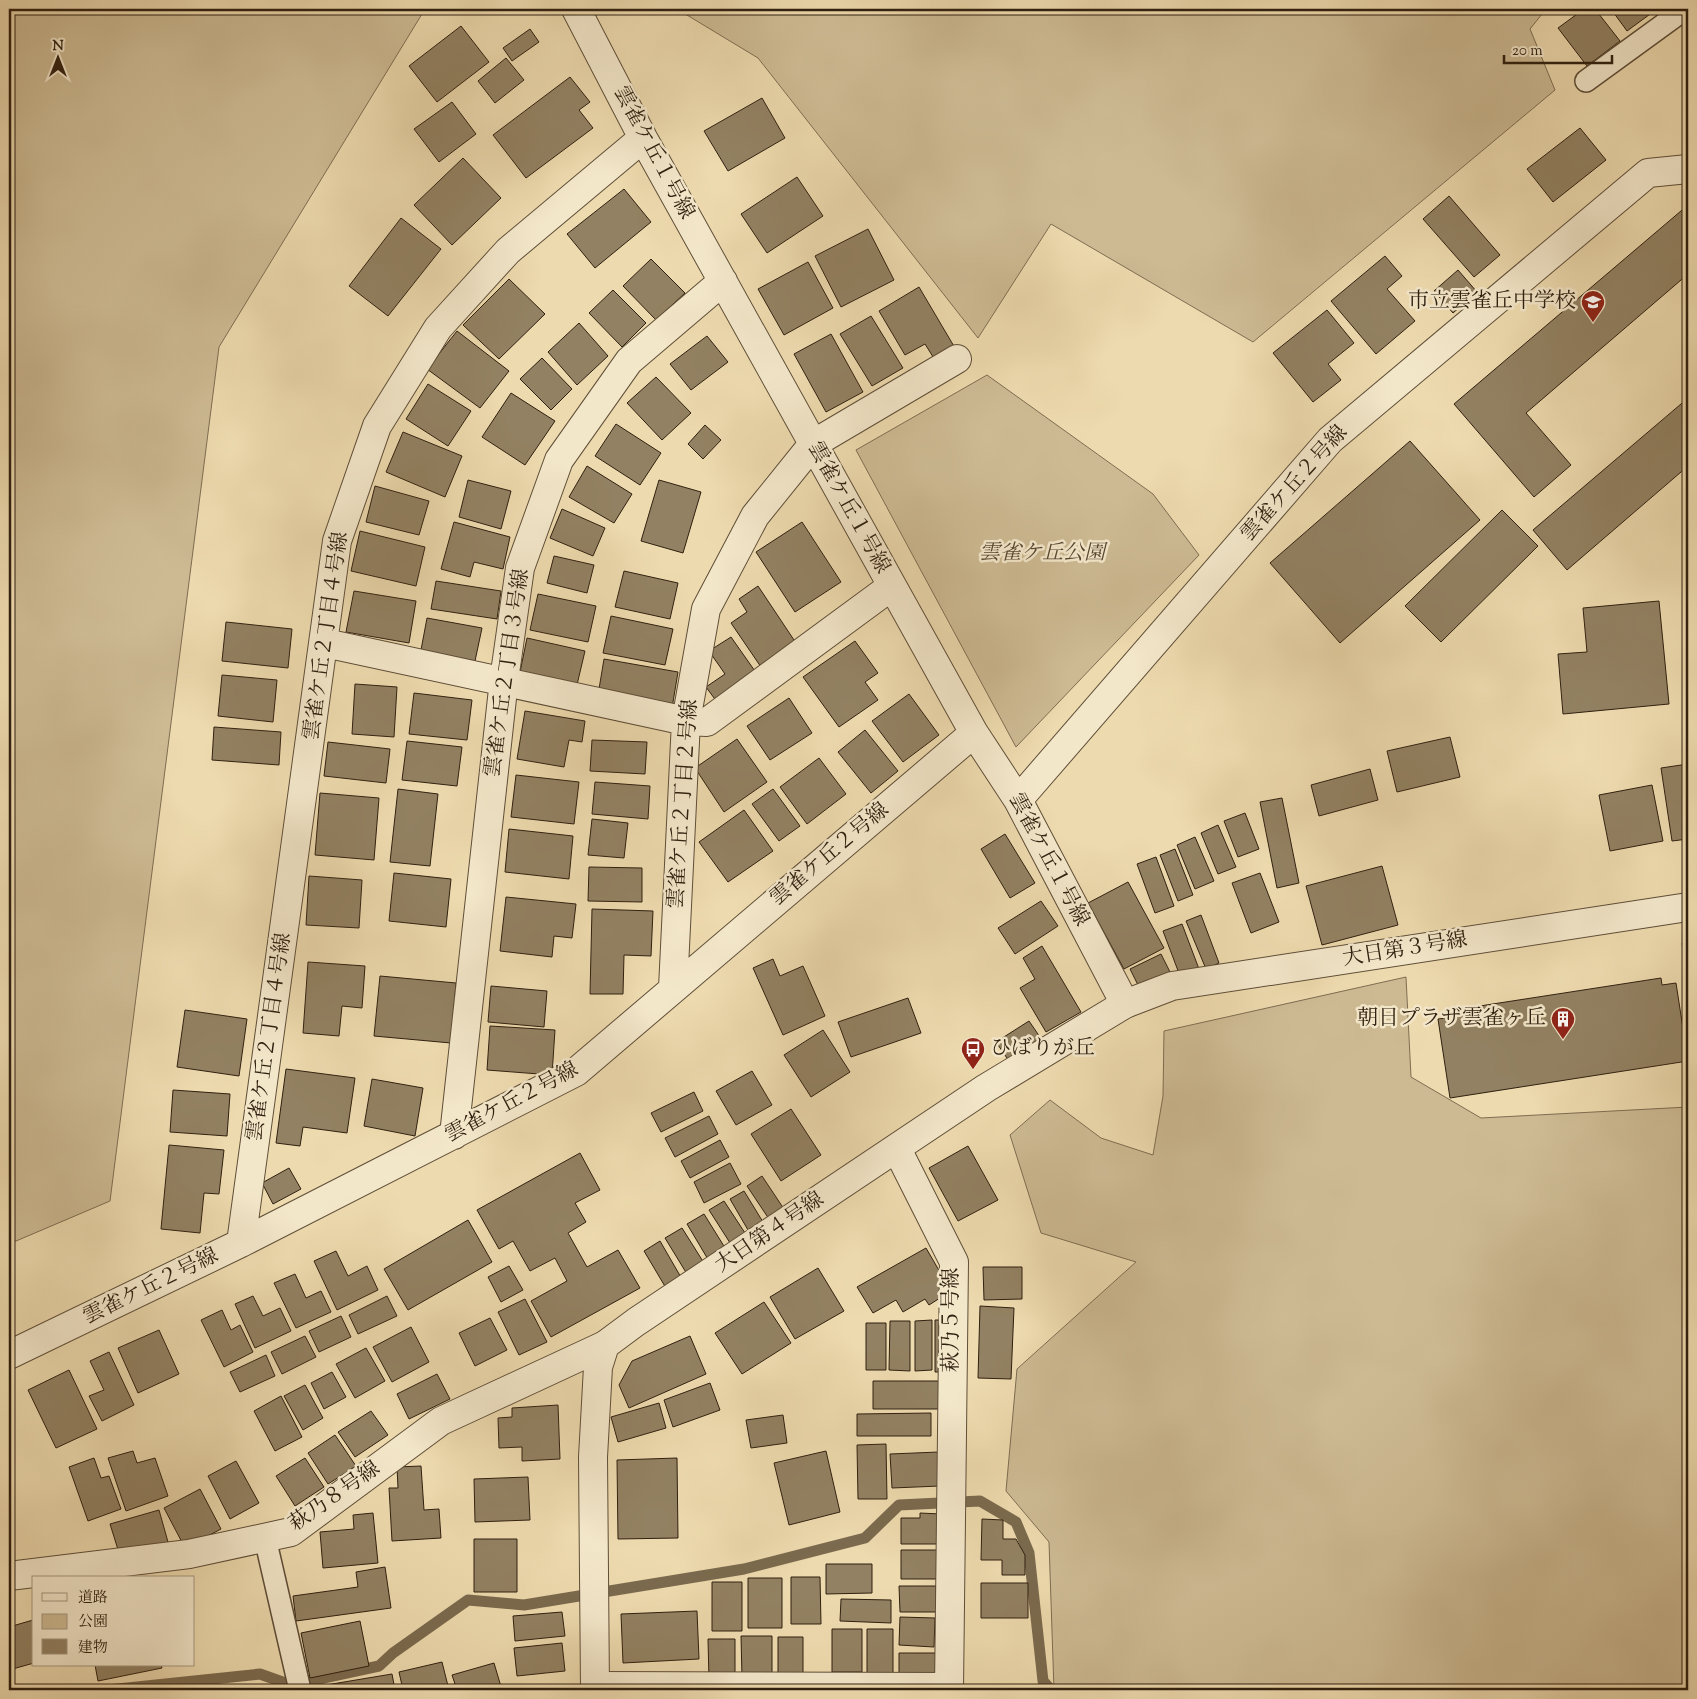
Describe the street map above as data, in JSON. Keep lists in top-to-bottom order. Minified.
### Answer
{"streets":{"street":["雲雀ケ丘１号線","雲雀ケ丘２号線","雲雀ケ丘２丁目４号線","雲雀ケ丘２丁目３号線","雲雀ケ丘２丁目２号線","大日第３号線","大日第４号線","萩乃５号線","萩乃８号線"]},"crossings":[["雲雀ケ丘１号線","雲雀ケ丘２号線"],["雲雀ケ丘１号線","雲雀ケ丘２丁目４号線"],["雲雀ケ丘１号線","雲雀ケ丘２丁目３号線"],["雲雀ケ丘１号線","雲雀ケ丘２丁目２号線"],["雲雀ケ丘１号線","大日第３号線"],["雲雀ケ丘１号線","大日第４号線"],["雲雀ケ丘２号線","雲雀ケ丘２丁目４号線"],["雲雀ケ丘２号線","雲雀ケ丘２丁目３号線"],["雲雀ケ丘２号線","雲雀ケ丘２丁目２号線"],["大日第３号線","大日第４号線"],["大日第４号線","萩乃５号線"],["大日第４号線","萩乃８号線"]],"parks":["雲雀ケ丘公園"],"places":{"school or university":["市立雲雀丘中学校"],"building":["朝日プラザ雲雀ヶ丘"],"bus stop":["ひばりが丘"]},"legend":["道路","公園","建物"],"scale_bar":"20 m","north":"top"}
